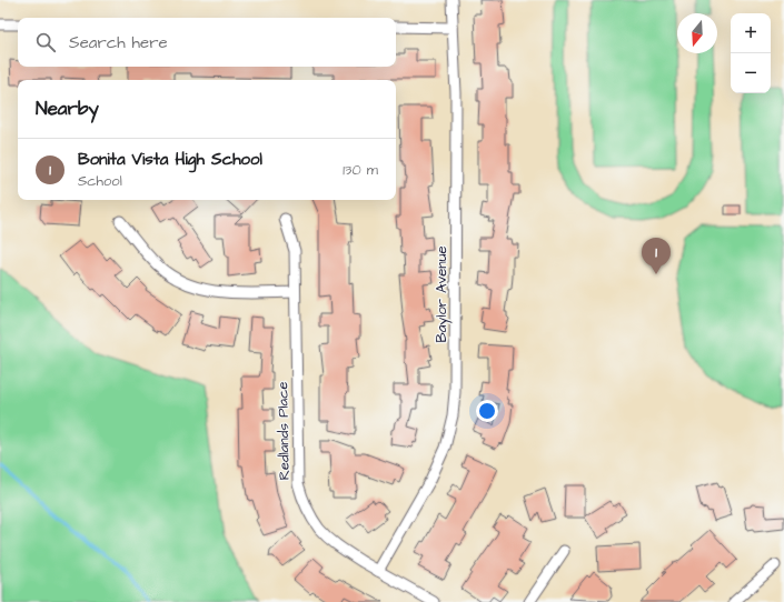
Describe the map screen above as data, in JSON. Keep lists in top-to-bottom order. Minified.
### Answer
{"streets":{"street":["Baylor Avenue","Redlands Place"]},"crossings":[["Baylor Avenue","Redlands Place"]],"north":"bottom","page":{"map_buttons":["+","−"],"search":"Search here","heading":"Nearby","list":[{"mark":"1","name":"Bonita Vista High School","note":"School","value":"130 m"}],"pins":"1"}}
